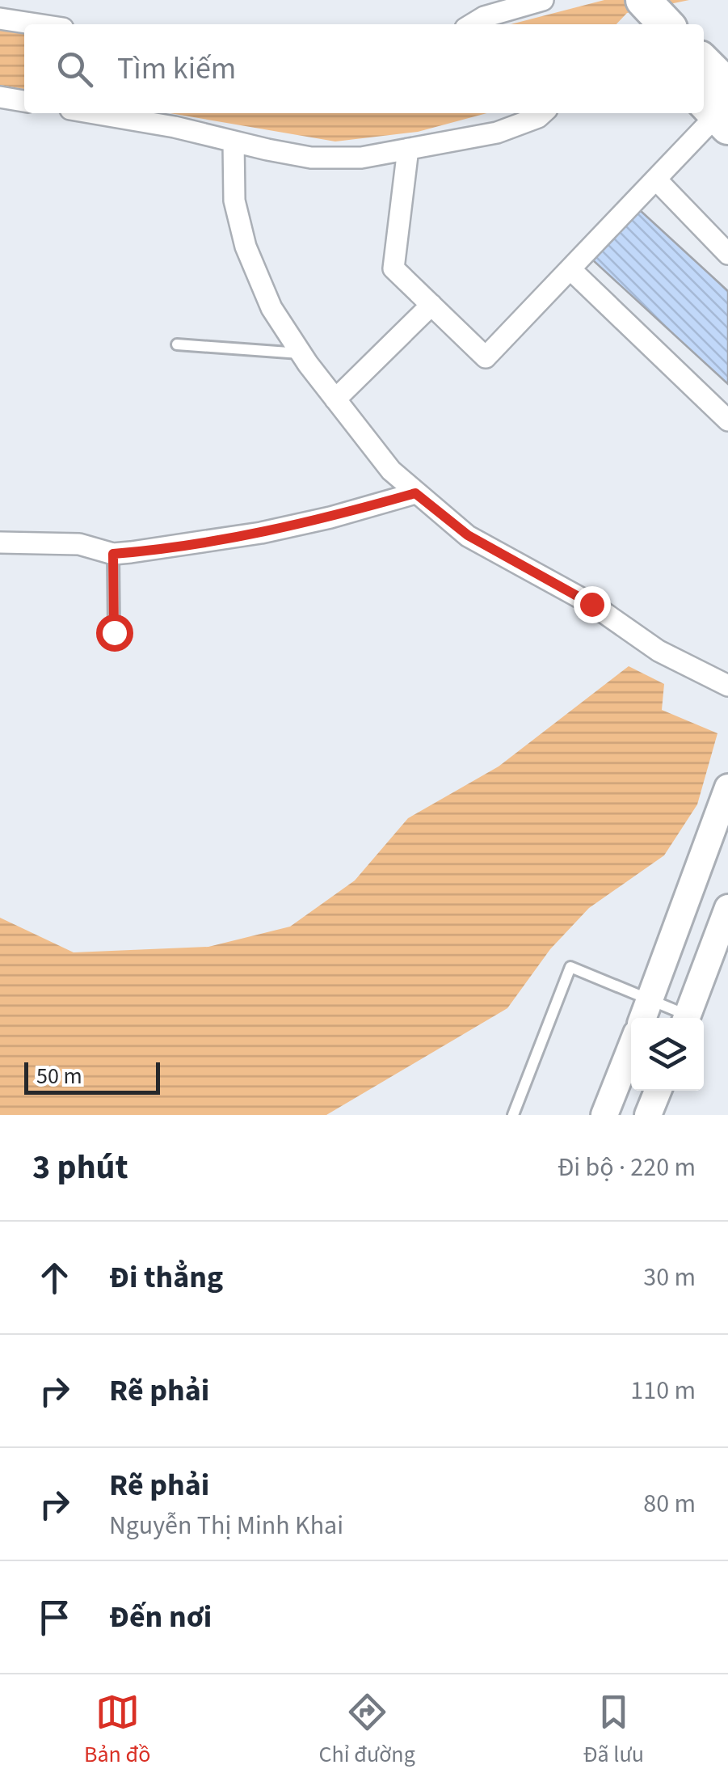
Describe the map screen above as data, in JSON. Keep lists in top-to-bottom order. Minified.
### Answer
{"scale_bar":"50 m","page":{"search":"Tìm kiếm","scale":"50 m","heading":["3 phút","Đi bộ · 220 m"],"list":[["Đi thẳng","30 m"],["Rẽ phải","110 m"],["Rẽ phải","Nguyễn Thị Minh Khai","80 m"],"Đến nơi"],"nav":["Bản đồ","Chỉ đường","Đã lưu"]}}
